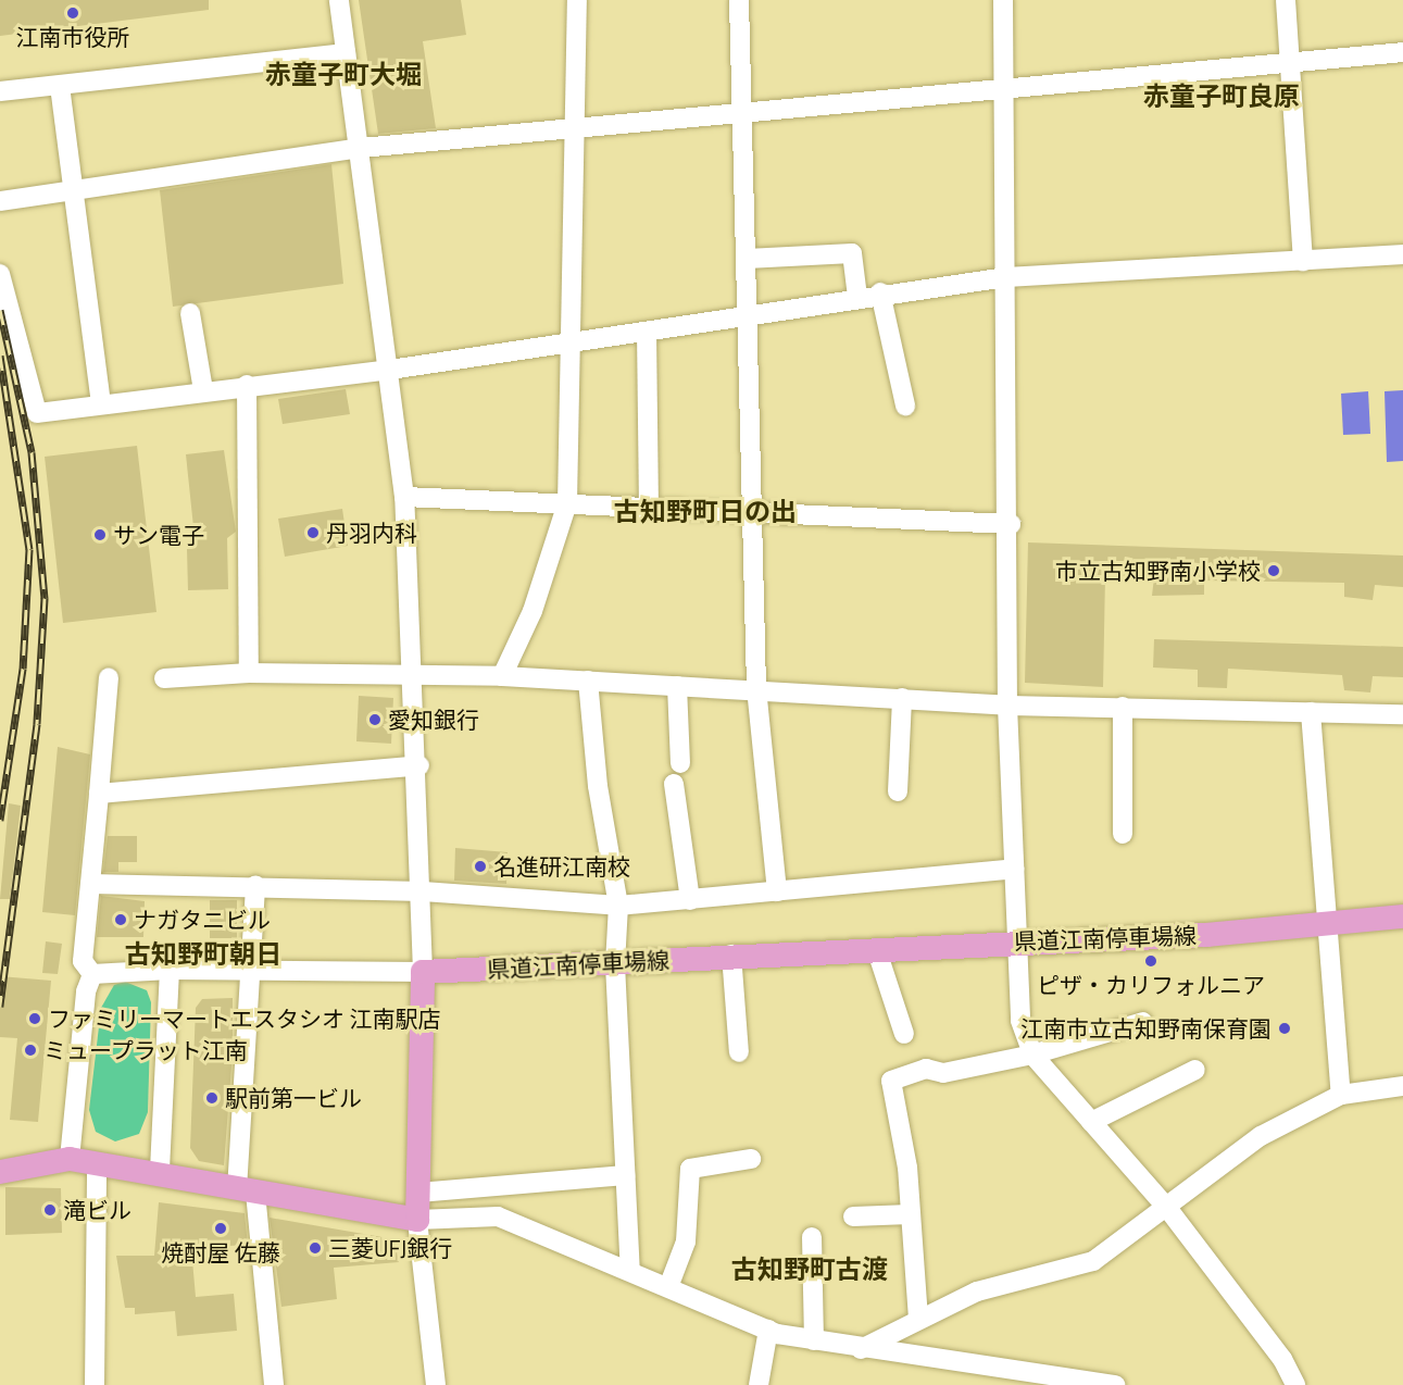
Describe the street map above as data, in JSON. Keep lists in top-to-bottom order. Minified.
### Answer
{"streets":{"main road":["県道江南停車場線"]},"districts":["赤童子町大堀","赤童子町良原","古知野町日の出","古知野町朝日","古知野町古渡"],"places":["江南市役所","丹羽内科","サン電子","市立古知野南小学校","愛知銀行","名進研江南校","ナガタニビル","ピザ・カリフォルニア","ファミリーマートエスタシオ 江南駅店","江南市立古知野南保育園","ミュープラット江南","駅前第一ビル","滝ビル","焼酎屋 佐藤","三菱UFJ銀行"]}
